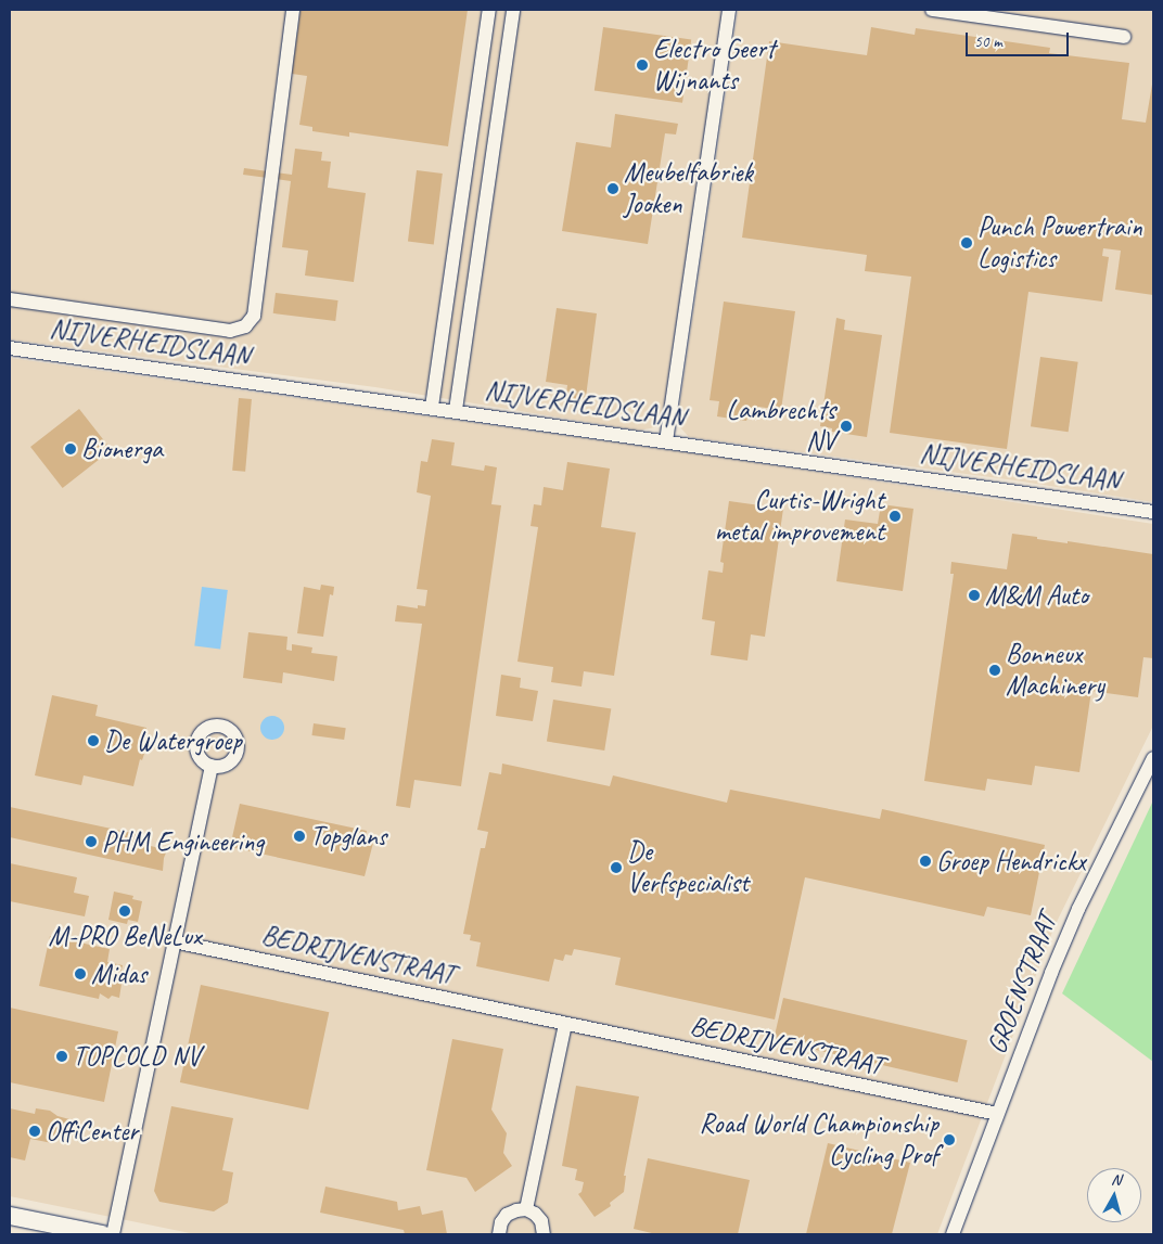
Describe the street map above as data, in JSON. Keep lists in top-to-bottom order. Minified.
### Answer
{"streets":{"street":["NIJVERHEIDSLAAN","BEDRIJVENSTRAAT","GROENSTRAAT"]},"crossings":[["BEDRIJVENSTRAAT","GROENSTRAAT"]],"places":["Electro Geert Wijnants","Meubelfabriek Jooken","Punch Powertrain Logistics","Lambrechts NV","Bionerga","Curtis-Wright metal improvement","M&M Auto","Bonneux Machinery","De Watergroep","Topglans","PHM Engineering","Groep Hendrickx","De Verfspecialist","M-PRO BeNeLux","Midas","TOPCOLD NV","OffiCenter","Road World Championship Cycling Prof"],"scale_bar":"50 m","north":"top"}
